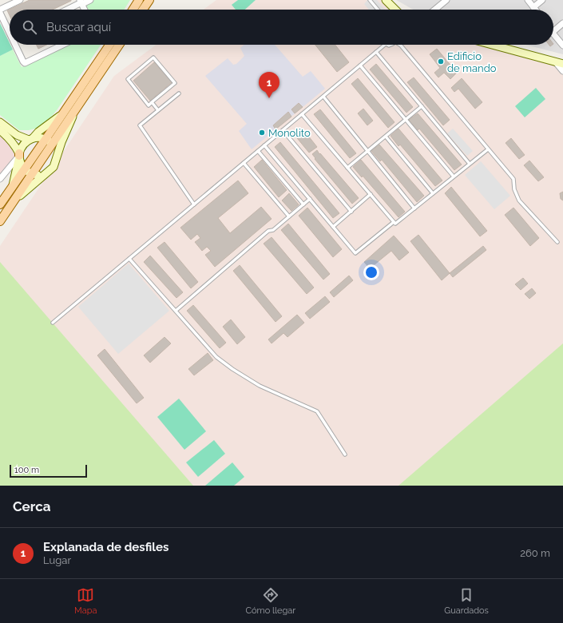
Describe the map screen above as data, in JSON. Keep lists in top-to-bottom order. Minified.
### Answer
{"places":["Edificio de mando","Monolito"],"scale_bar":"100 m","page":{"search":"Buscar aquí","pins":"1","scale":"100 m","heading":"Cerca","list":[{"mark":"1","name":"Explanada de desfiles","note":"Lugar","value":"260 m"}],"nav":["Mapa","Cómo llegar","Guardados"]}}
